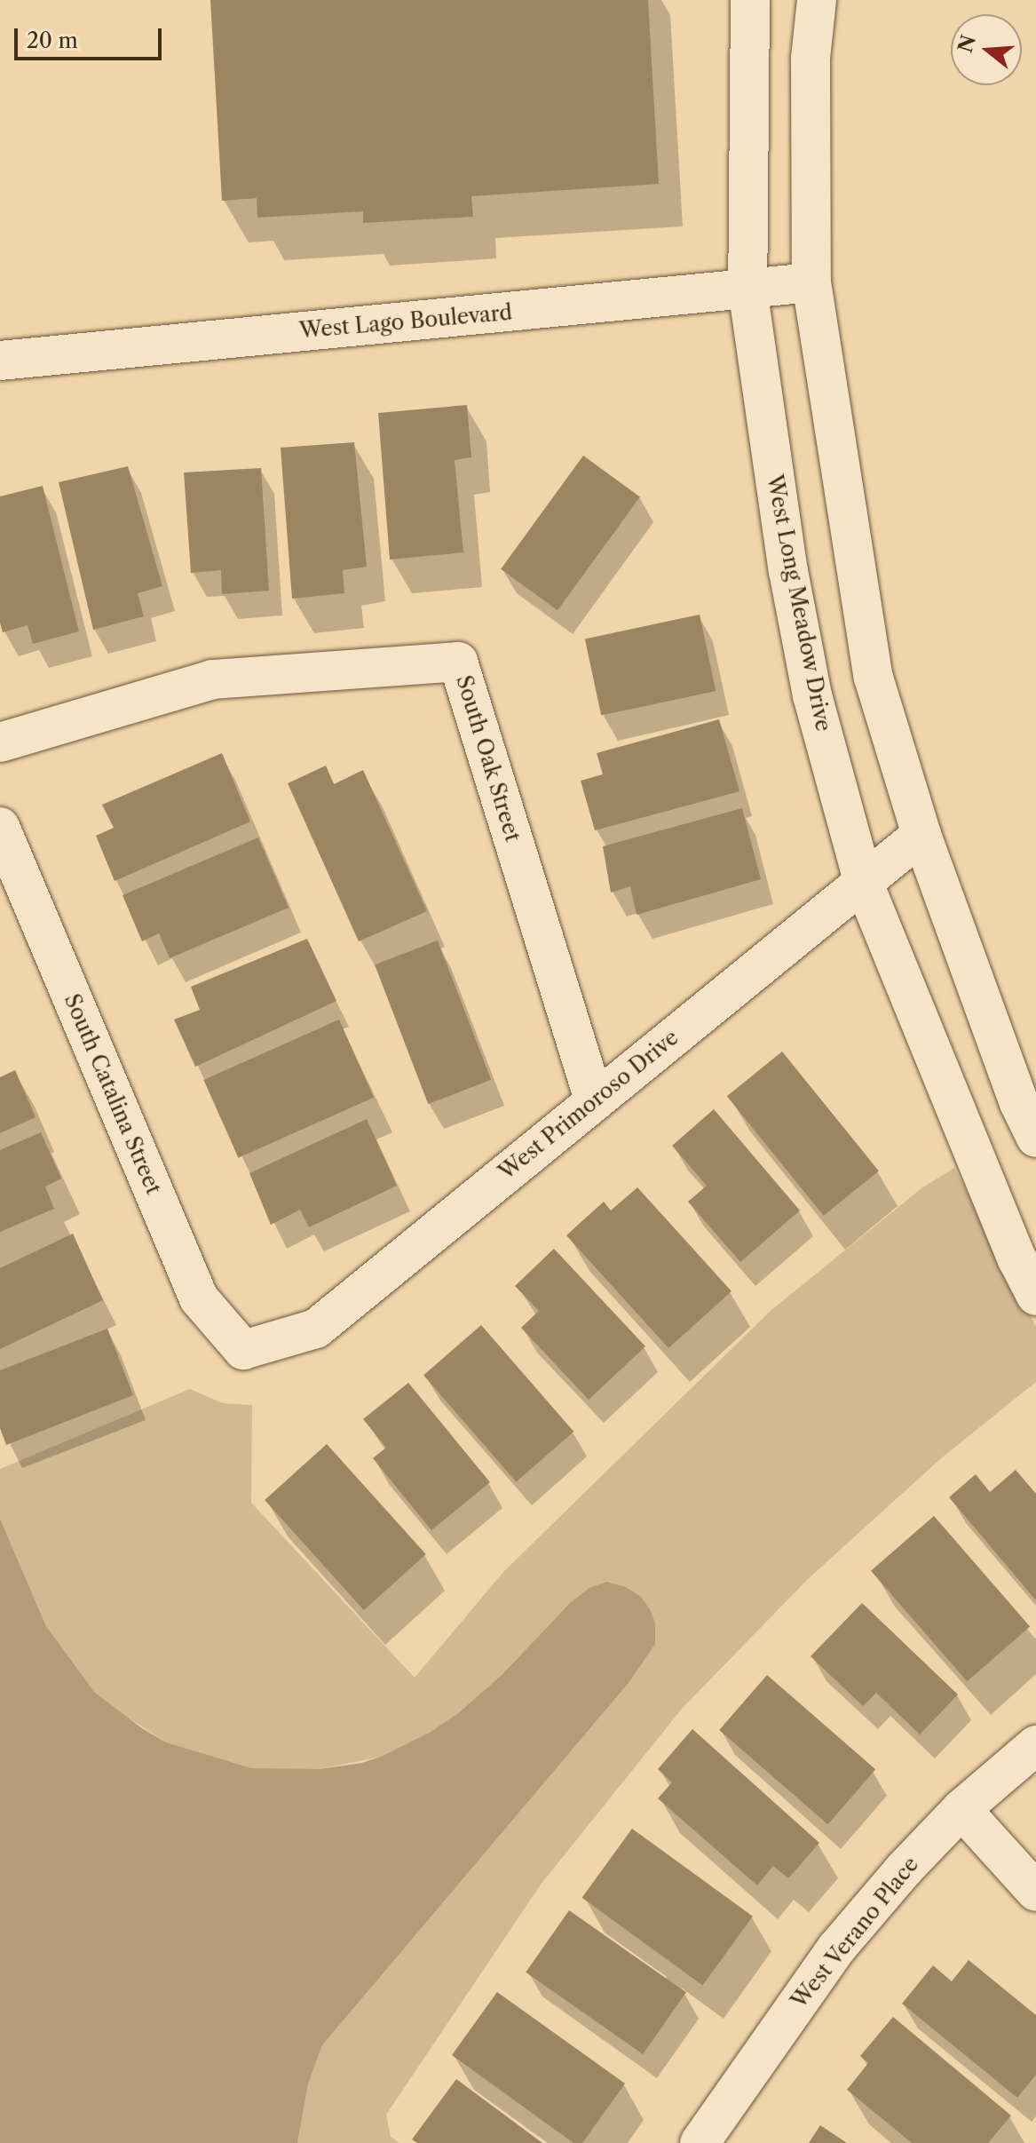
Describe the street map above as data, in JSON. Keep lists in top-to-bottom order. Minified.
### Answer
{"streets":{"street":["West Lago Boulevard","West Long Meadow Drive","South Oak Street","South Catalina Street","West Primoroso Drive","West Verano Place"]},"crossings":[["West Lago Boulevard","West Long Meadow Drive"],["West Long Meadow Drive","West Primoroso Drive"],["South Oak Street","West Primoroso Drive"],["South Catalina Street","West Primoroso Drive"]],"scale_bar":"20 m","north":"left"}
